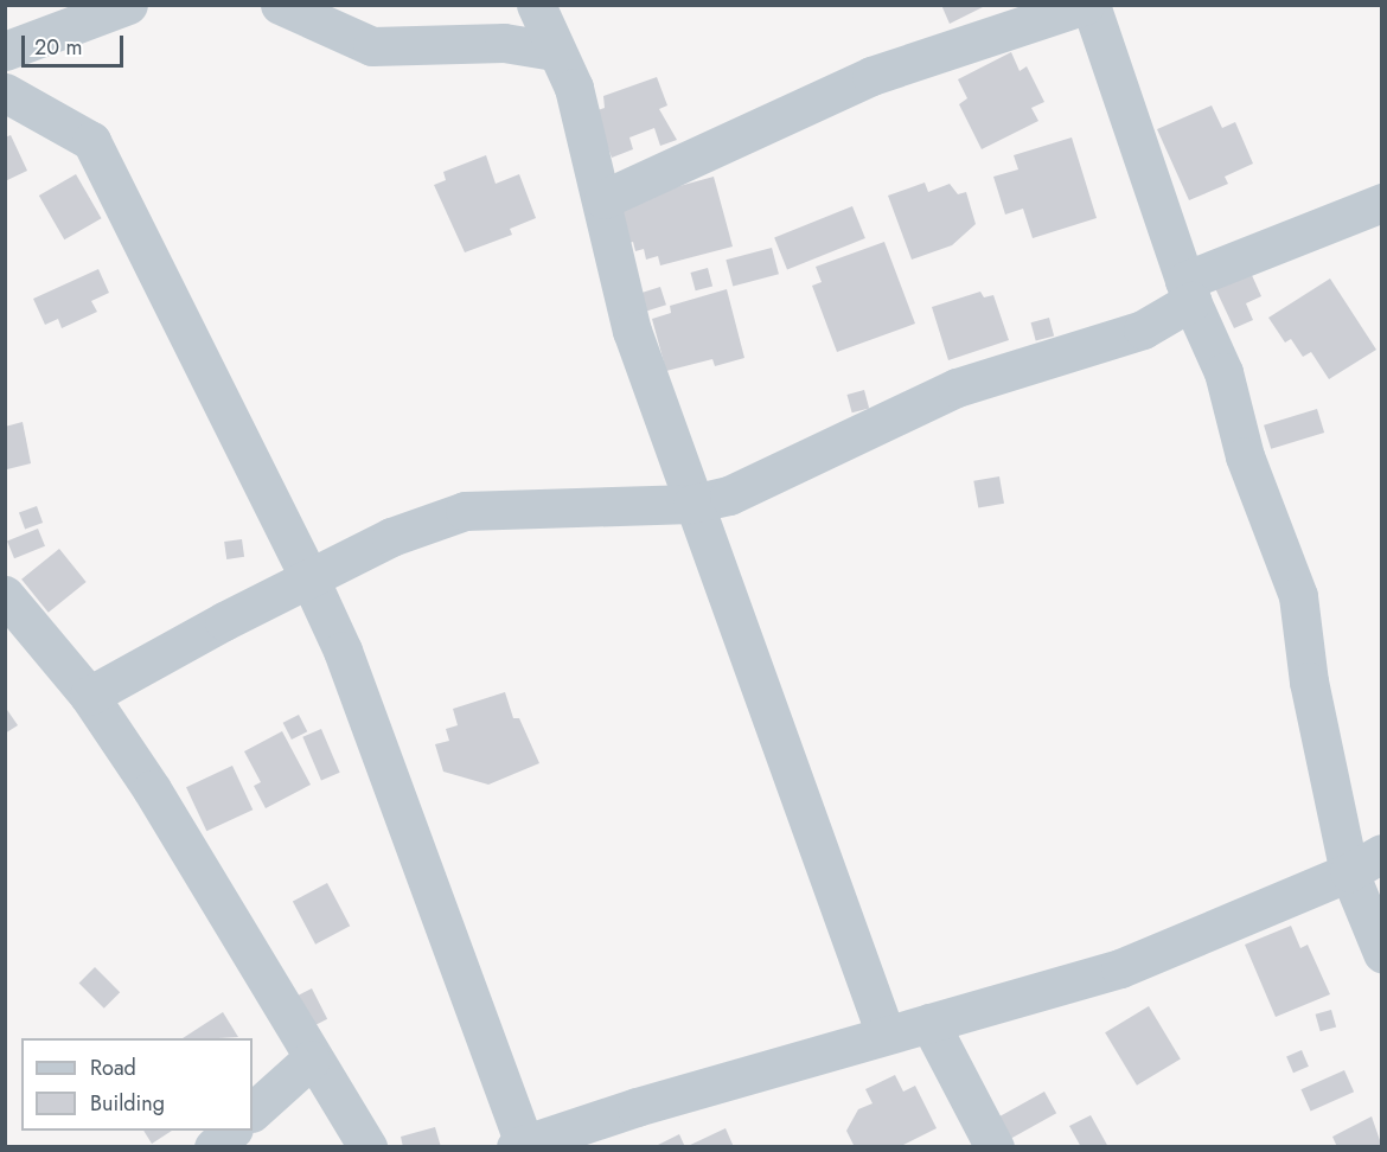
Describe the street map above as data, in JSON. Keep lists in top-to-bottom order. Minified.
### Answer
{"legend":["Road","Building"],"scale_bar":"20 m"}
